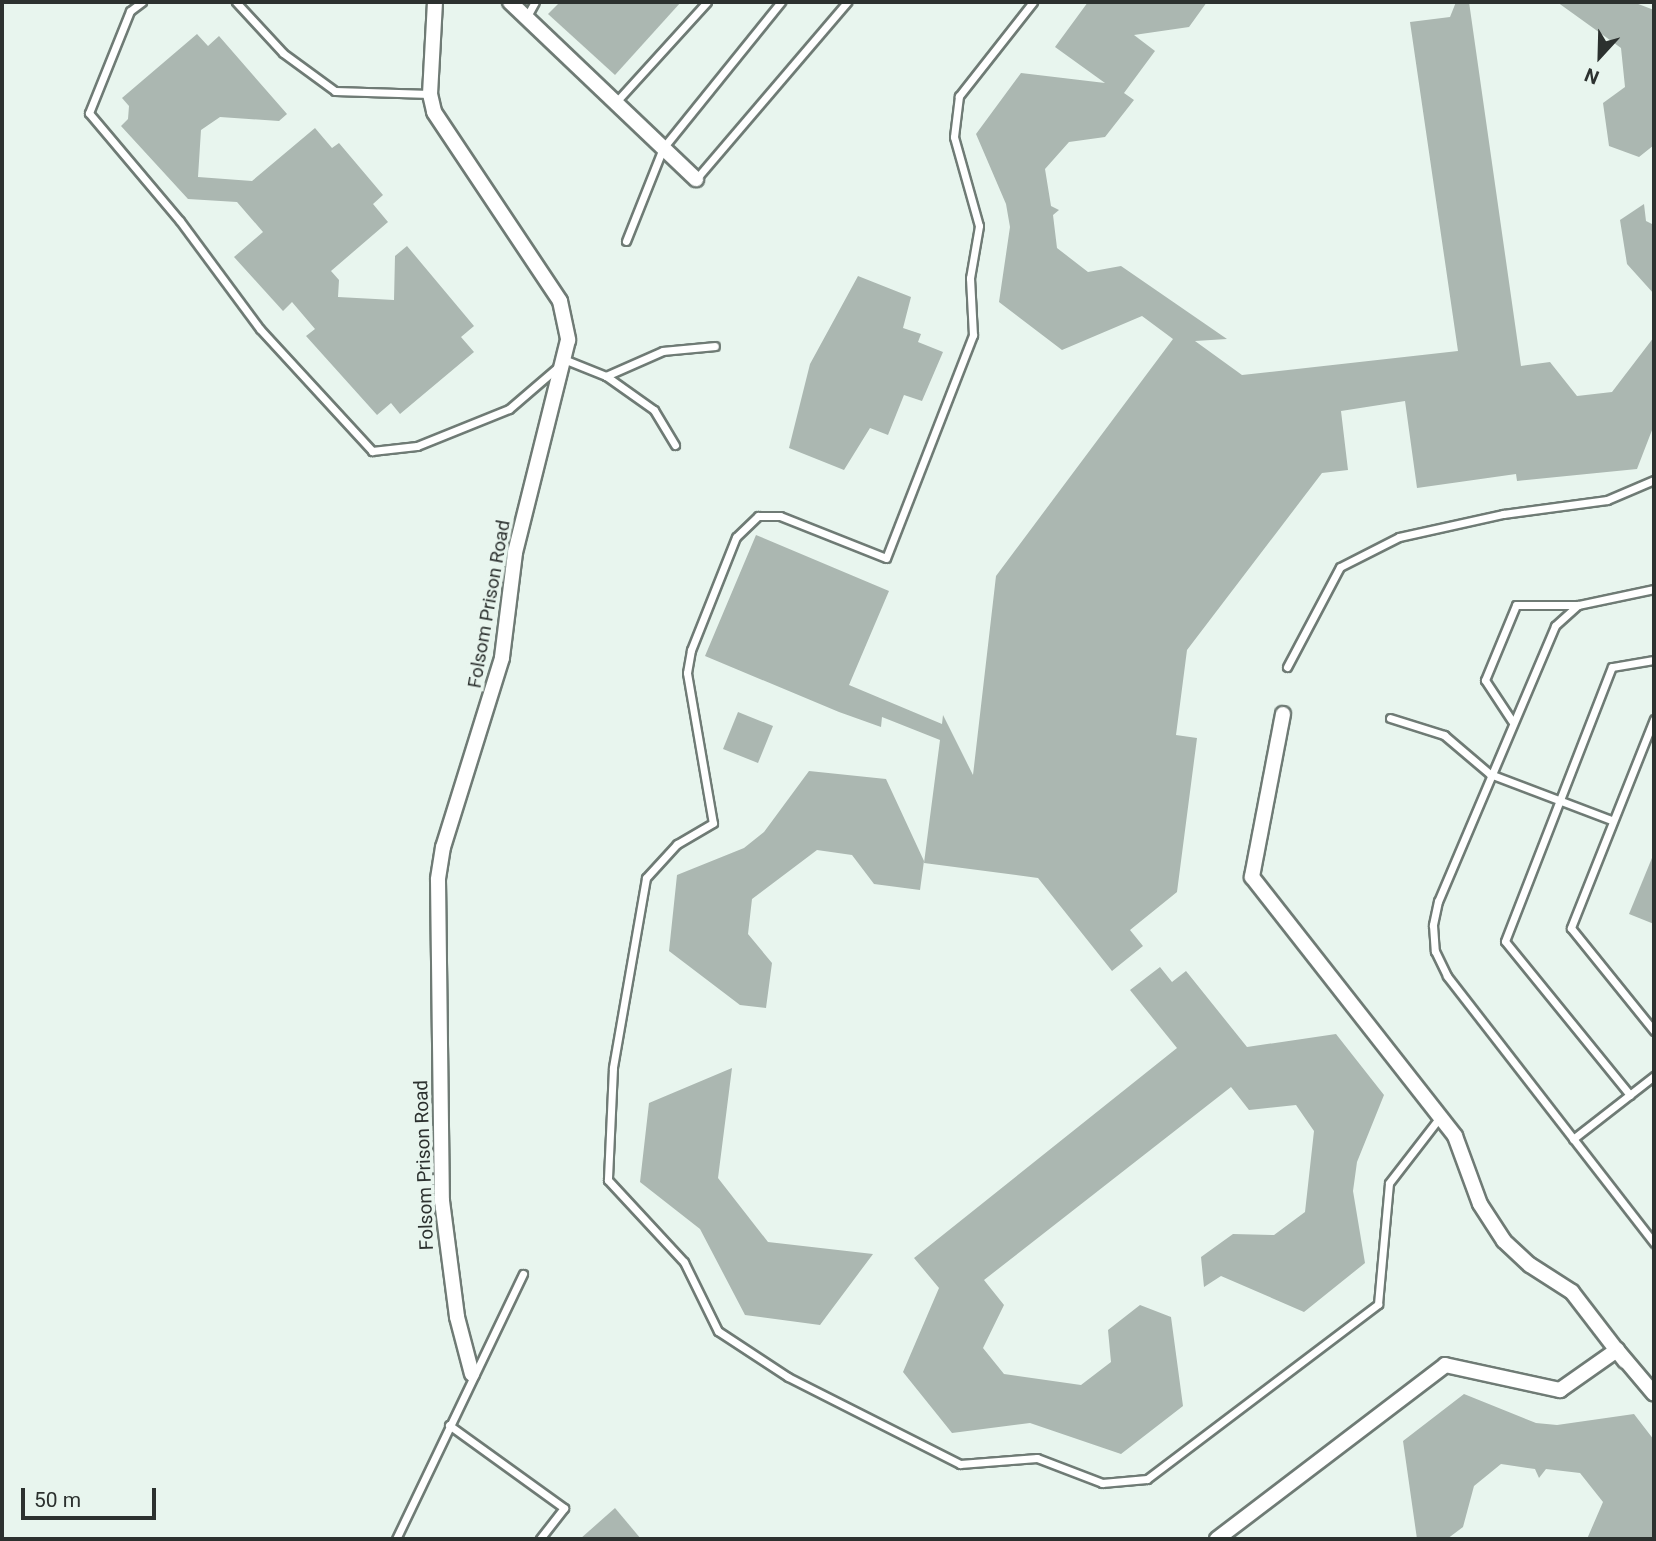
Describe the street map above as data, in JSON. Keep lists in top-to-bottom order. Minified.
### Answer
{"streets":{"street":["Folsom Prison Road"]},"scale_bar":"50 m","north":"bottom"}
